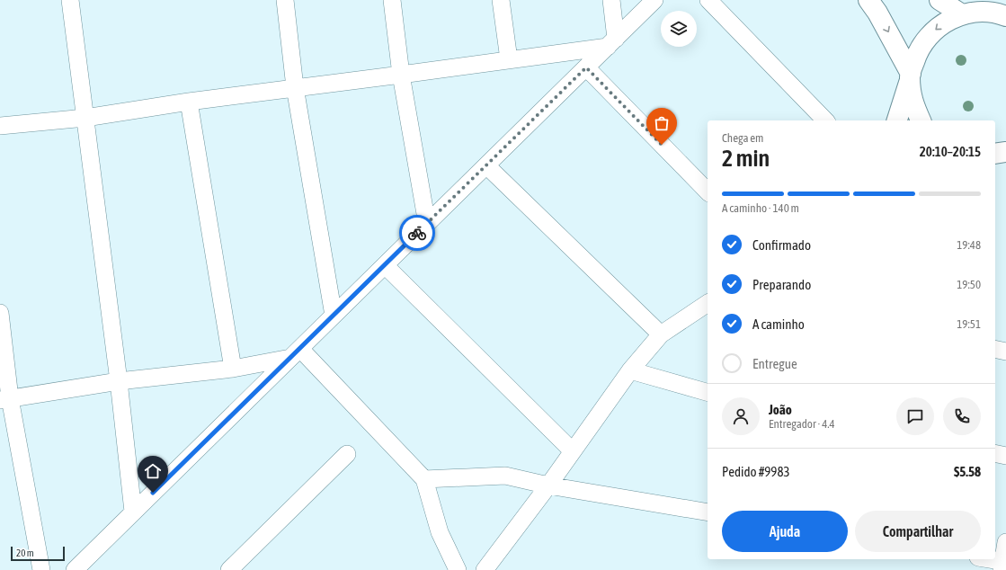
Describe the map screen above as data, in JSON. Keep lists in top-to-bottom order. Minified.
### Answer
{"scale_bar":"20 m","page":{"heading":["2 min","Chega em","20:10–20:15"],"panel":["João","Entregador · 4.4","Pedido #9983","$5.58"],"bar":"A caminho · 140 m","list":[["Confirmado","19:48"],["Preparando","19:50"],["A caminho","19:51"],"Entregue"],"buttons":["Ajuda","Compartilhar"],"scale":"20 m"}}
